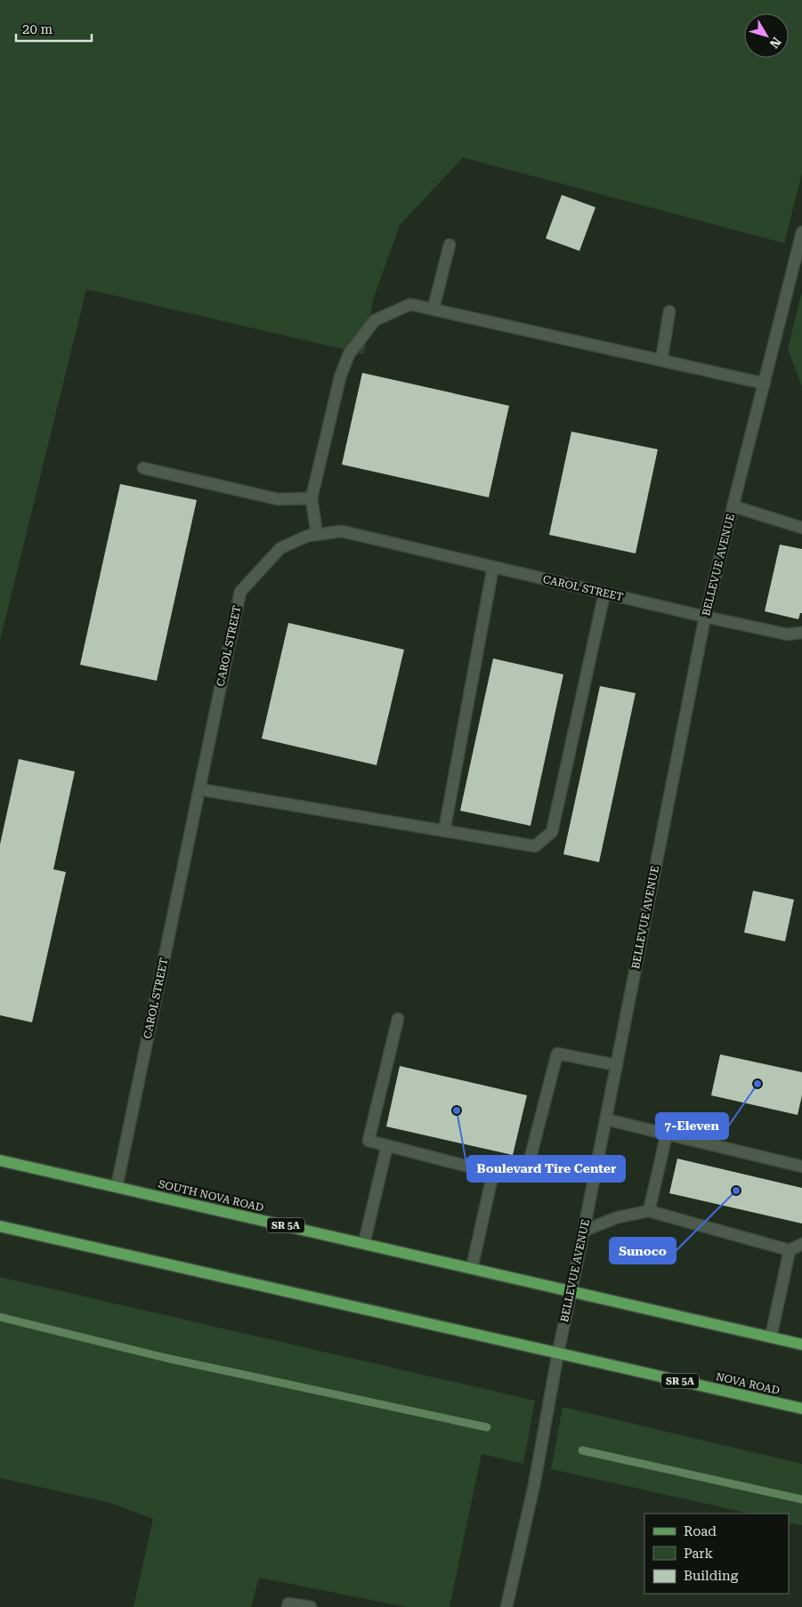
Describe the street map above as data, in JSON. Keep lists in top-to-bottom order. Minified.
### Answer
{"streets":{"main road":["SOUTH NOVA ROAD","SR 5A","NOVA ROAD"],"street":["BELLEVUE AVENUE","CAROL STREET"]},"crossings":[["BELLEVUE AVENUE","CAROL STREET"],["BELLEVUE AVENUE","SOUTH NOVA ROAD"],["BELLEVUE AVENUE","SR 5A"],["BELLEVUE AVENUE","NOVA ROAD"],["CAROL STREET","SOUTH NOVA ROAD"],["SOUTH NOVA ROAD","SR 5A"],["SR 5A","NOVA ROAD"]],"places":["7-Eleven","Boulevard Tire Center","Sunoco"],"legend":["Road","Park","Building"],"scale_bar":"20 m","north":"bottom right"}
